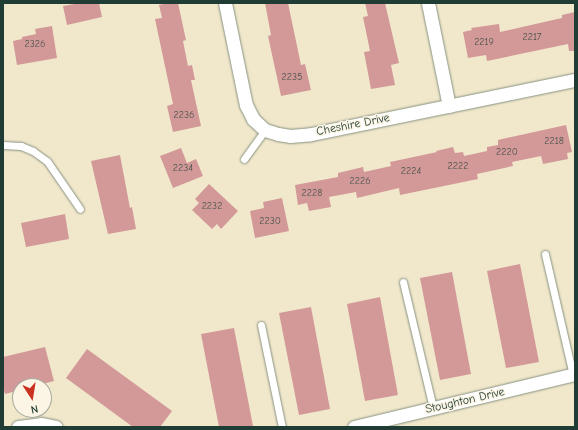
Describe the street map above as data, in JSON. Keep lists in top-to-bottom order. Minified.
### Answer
{"streets":{"street":["Cheshire Drive","Stoughton Drive"]},"house_numbers":["2217","2219","2326","2235","2236","2218","2220","2222","2234","2224","2226","2228","2232","2230"],"north":"bottom"}
